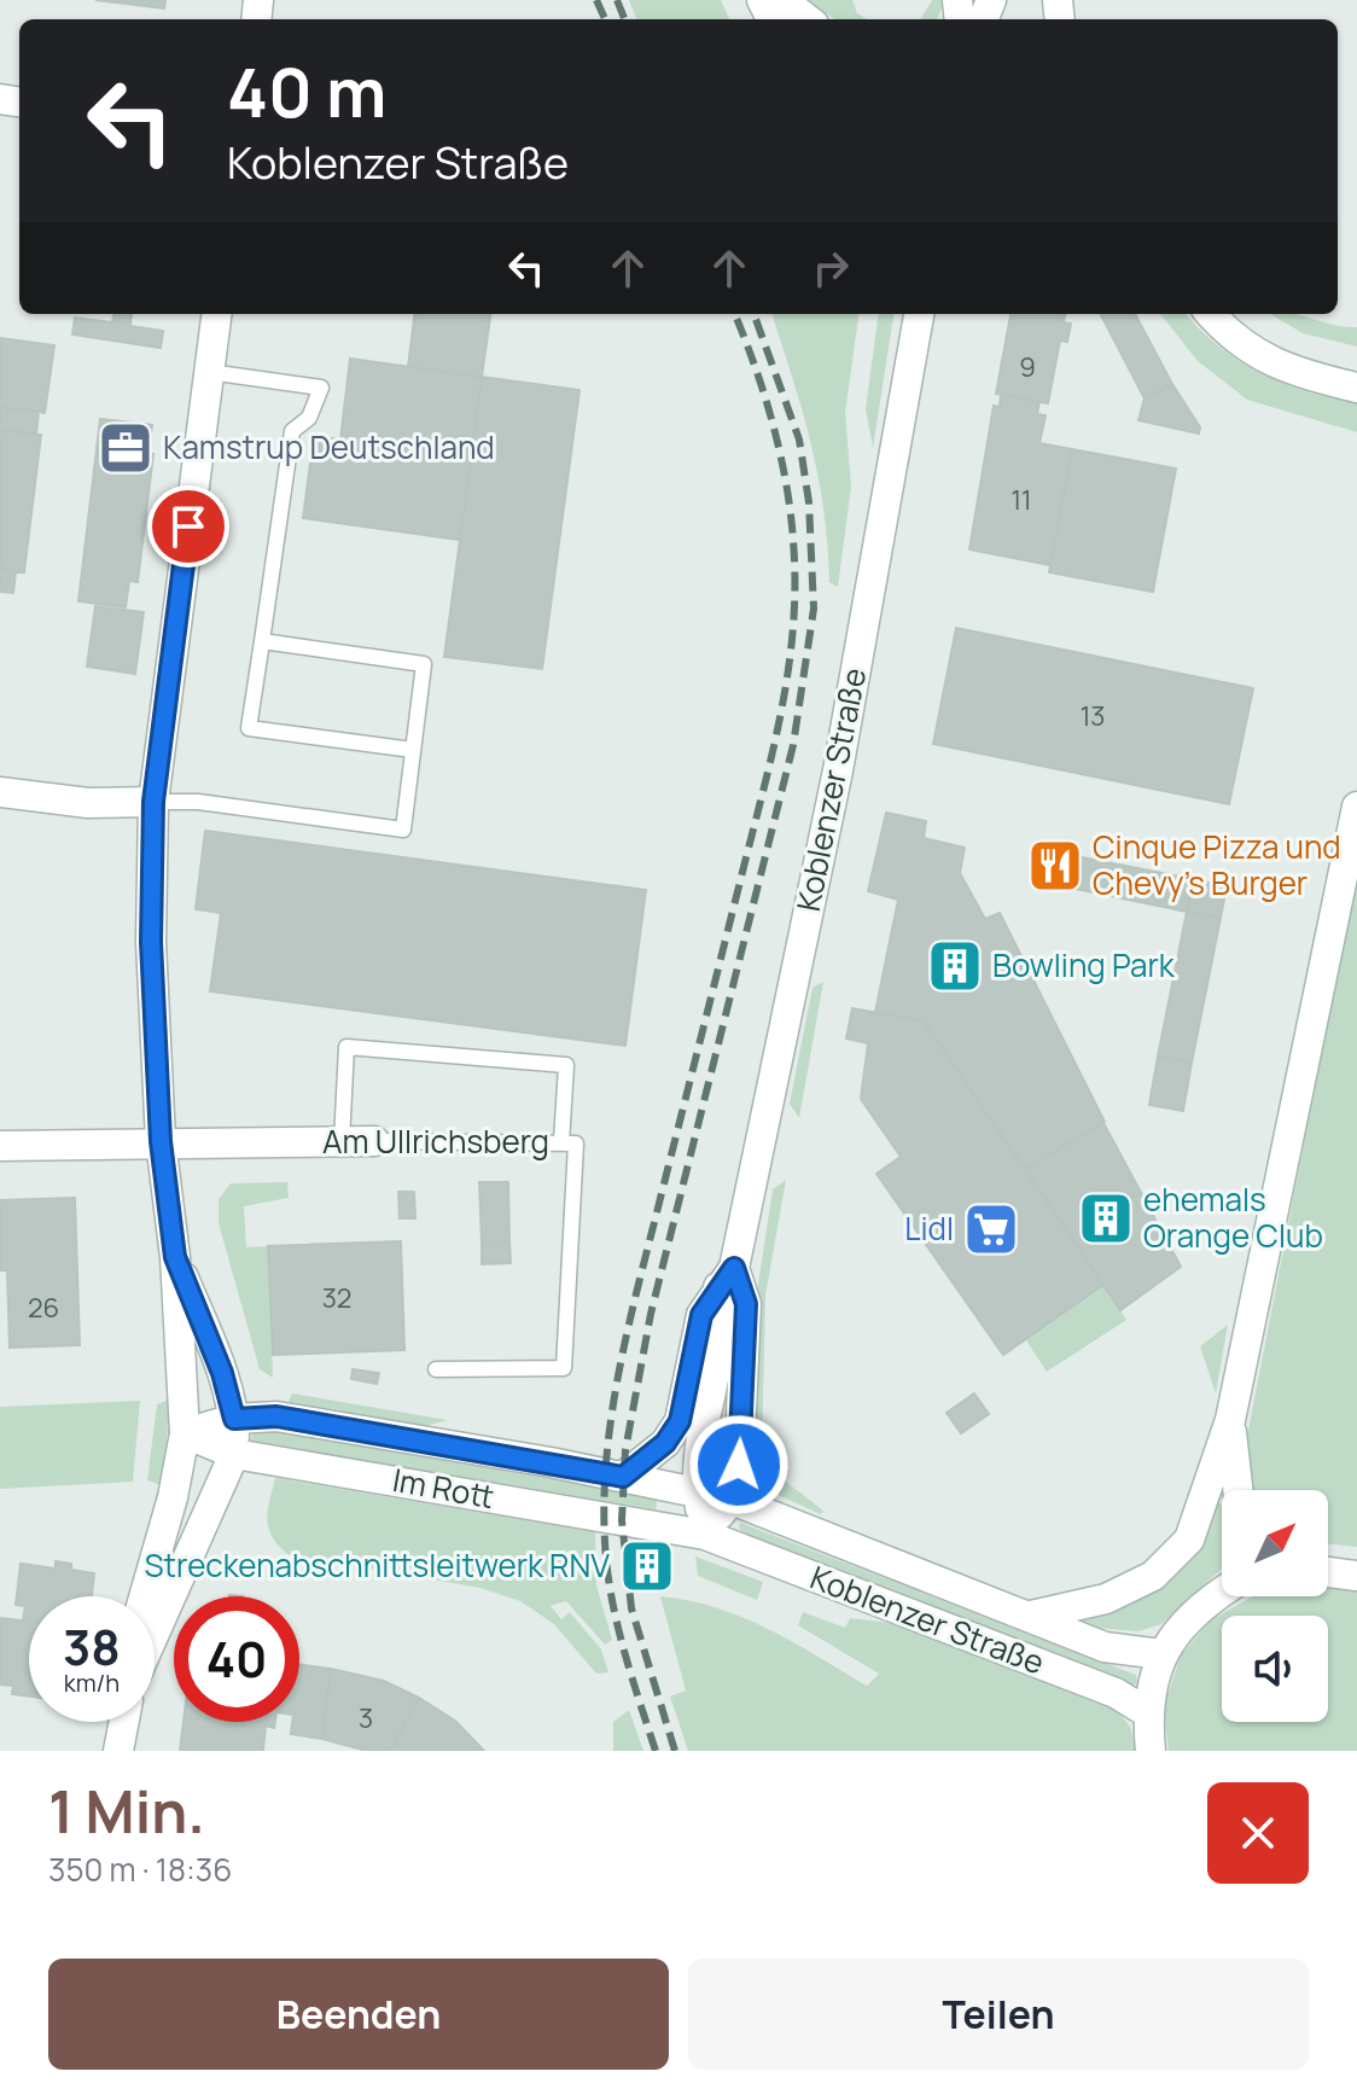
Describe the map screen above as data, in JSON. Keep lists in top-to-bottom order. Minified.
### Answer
{"streets":{"street":["Koblenzer Straße","Am Ullrichsberg","Im Rott"]},"crossings":[["Koblenzer Straße","Im Rott"]],"places":{"office":["Kamstrup Deutschland"],"restaurant":["Cinque Pizza und Chevy’s Burger"],"building":["Bowling Park","ehemals Orange Club","Streckenabschnittsleitwerk RNV"],"supermarket":["Lidl"]},"house_numbers":["9","11","13","32","26","3"],"north":"top right","page":{"turn":["40 m","Koblenzer Straße"],"speed":"38 km/h","limit":"40","heading":["1 Min.","350 m · 18:36"],"buttons":["Beenden","Teilen"]}}
